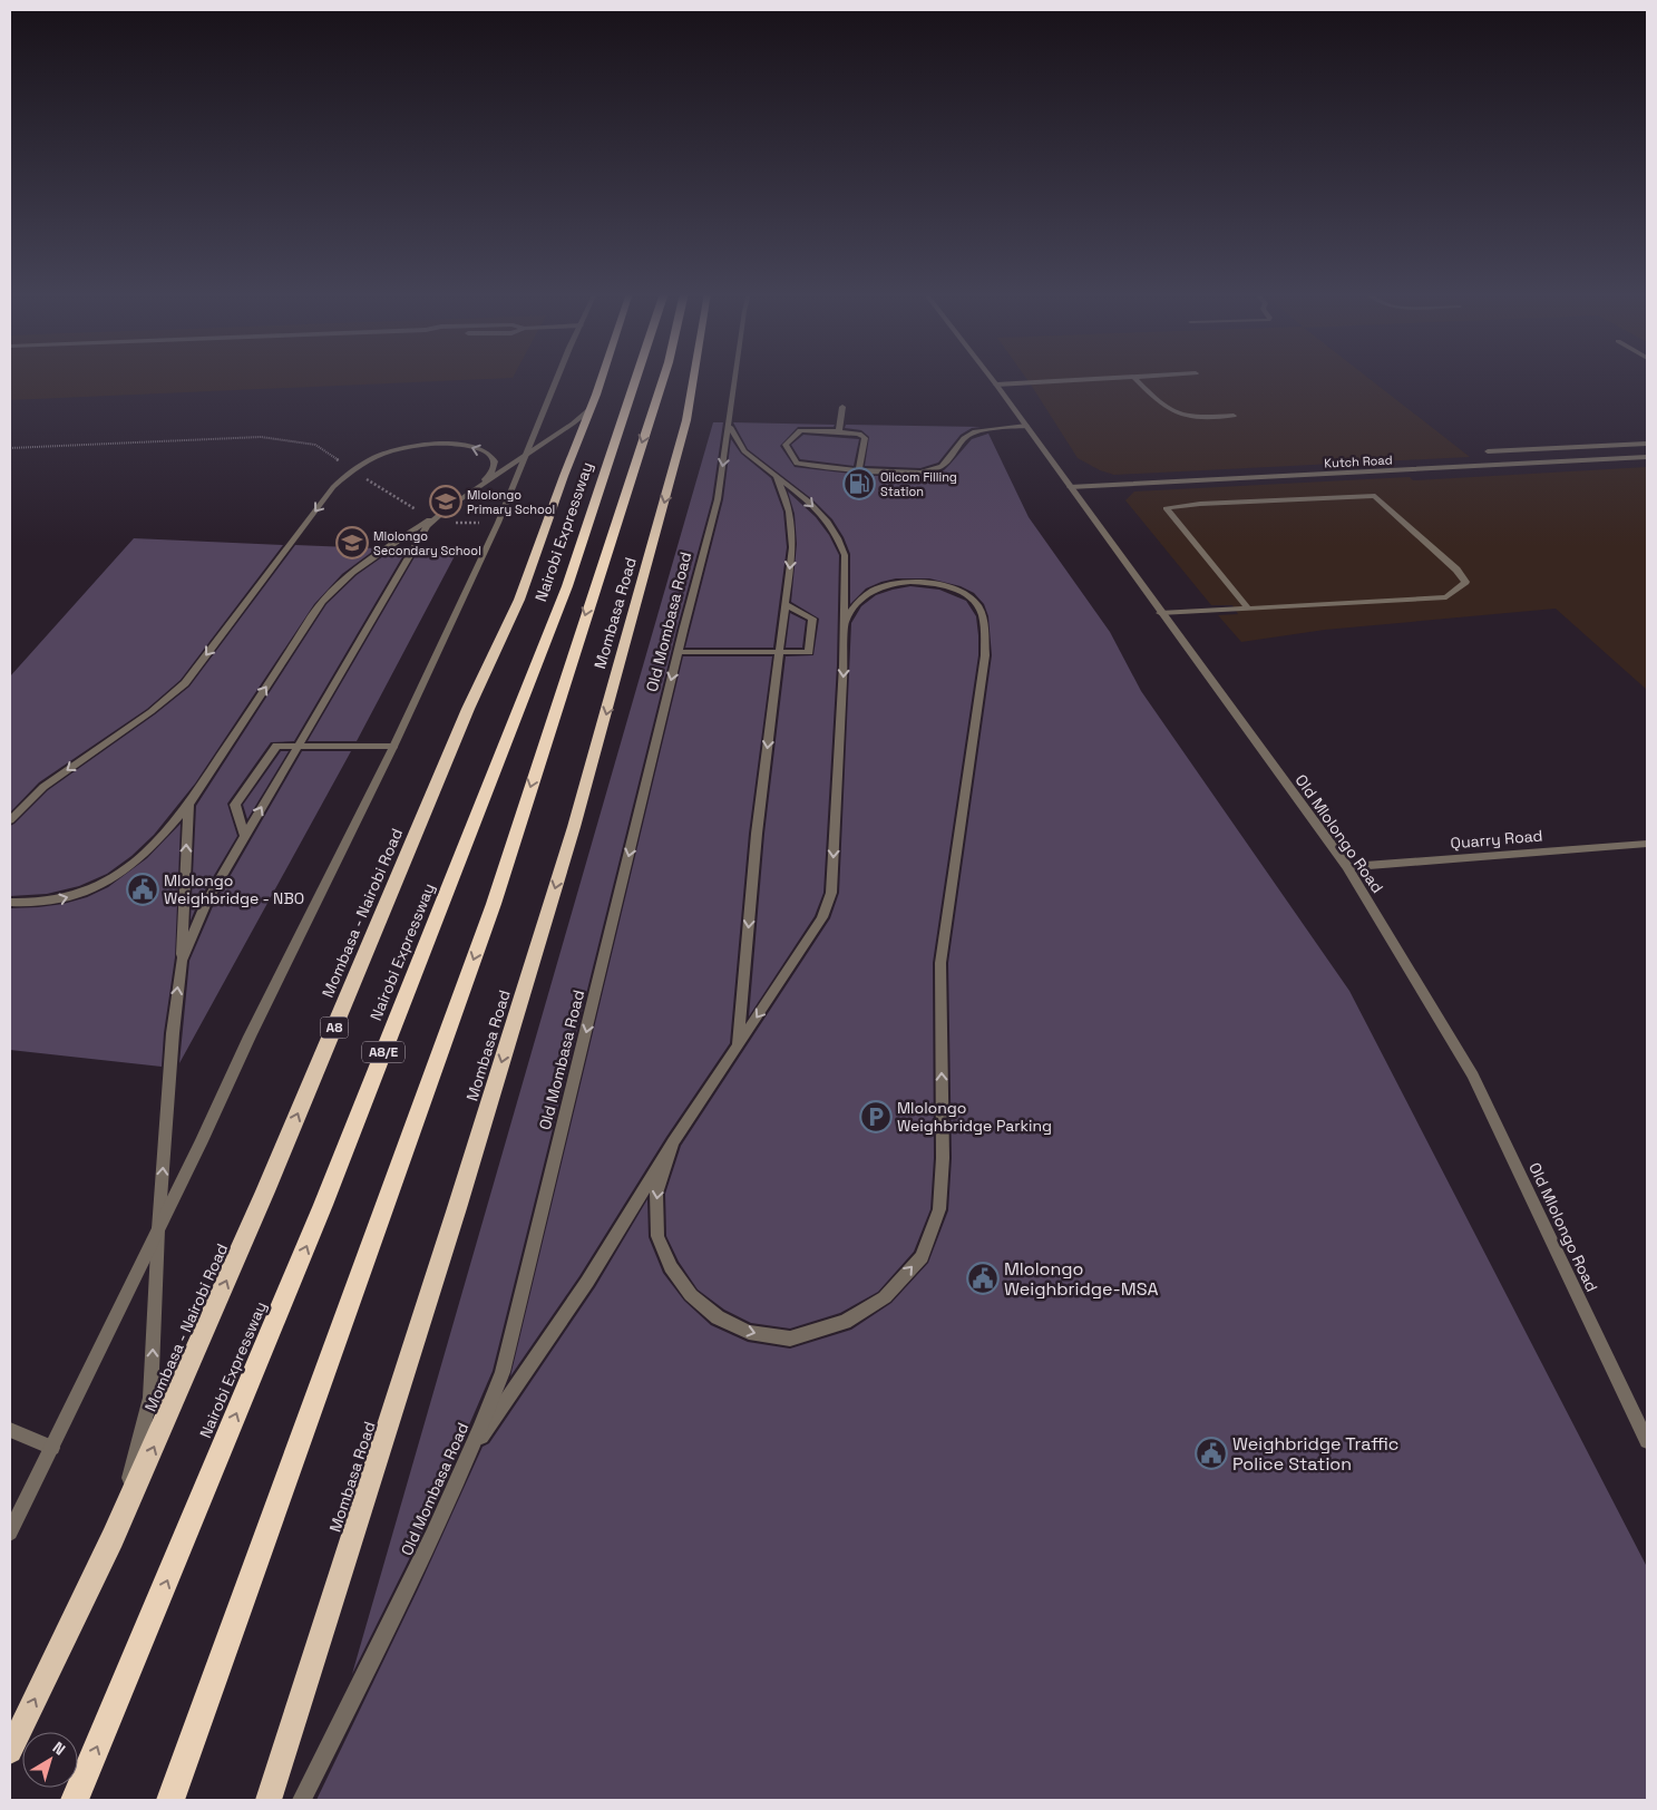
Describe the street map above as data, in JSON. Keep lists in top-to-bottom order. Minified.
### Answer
{"streets":{"highway":["Nairobi Expressway","Mombasa Road","Mombasa - Nairobi Road","A8","A8/E"],"street":["Kutch Road","Old Mombasa Road","Old Mlolongo Road","Quarry Road"]},"crossings":[["Kutch Road","Old Mlolongo Road"],["Old Mlolongo Road","Quarry Road"]],"places":{"fuel station":["Oilcom Filling Station"],"school or university":["Mlolongo Primary School","Mlolongo Secondary School"],"public building":["Mlolongo Weighbridge - NBO","Mlolongo Weighbridge-MSA","Weighbridge Traffic Police Station"],"parking":["Mlolongo Weighbridge Parking"]},"north":"top right"}
